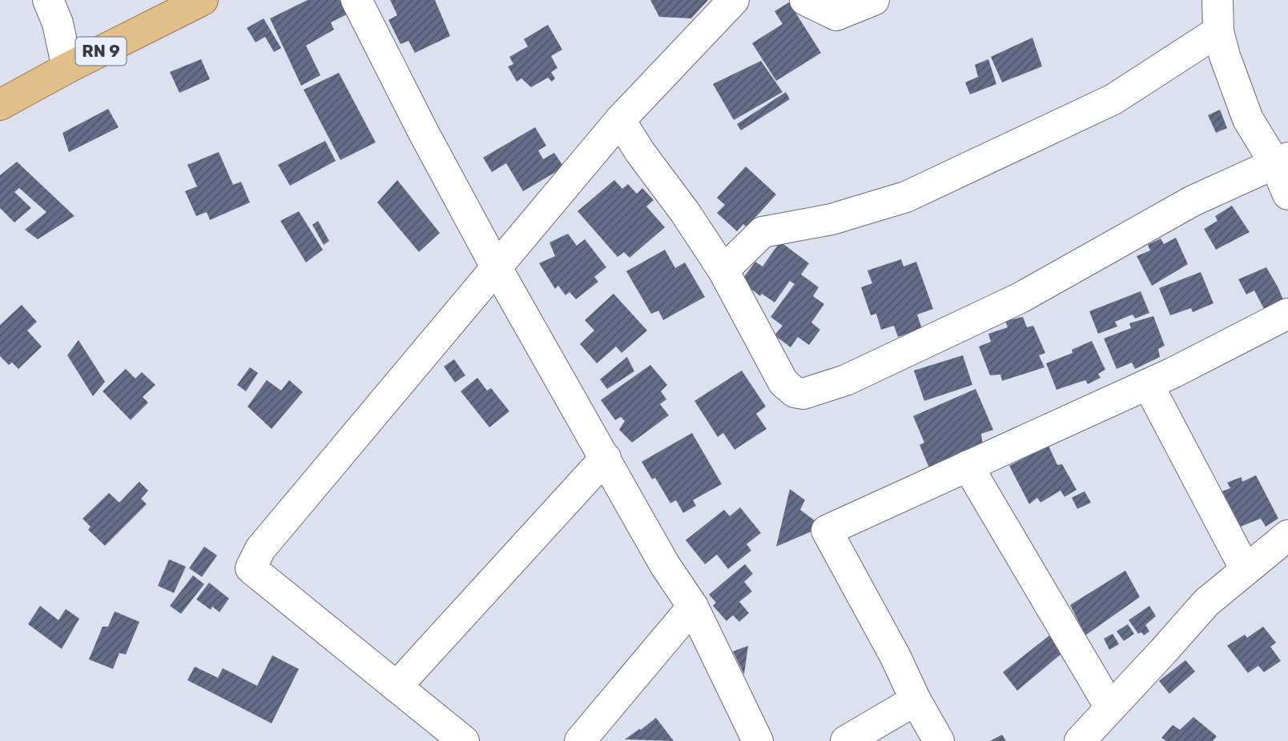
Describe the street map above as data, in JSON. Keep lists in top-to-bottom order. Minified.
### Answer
{"streets":{"main road":["RN 9"]}}
